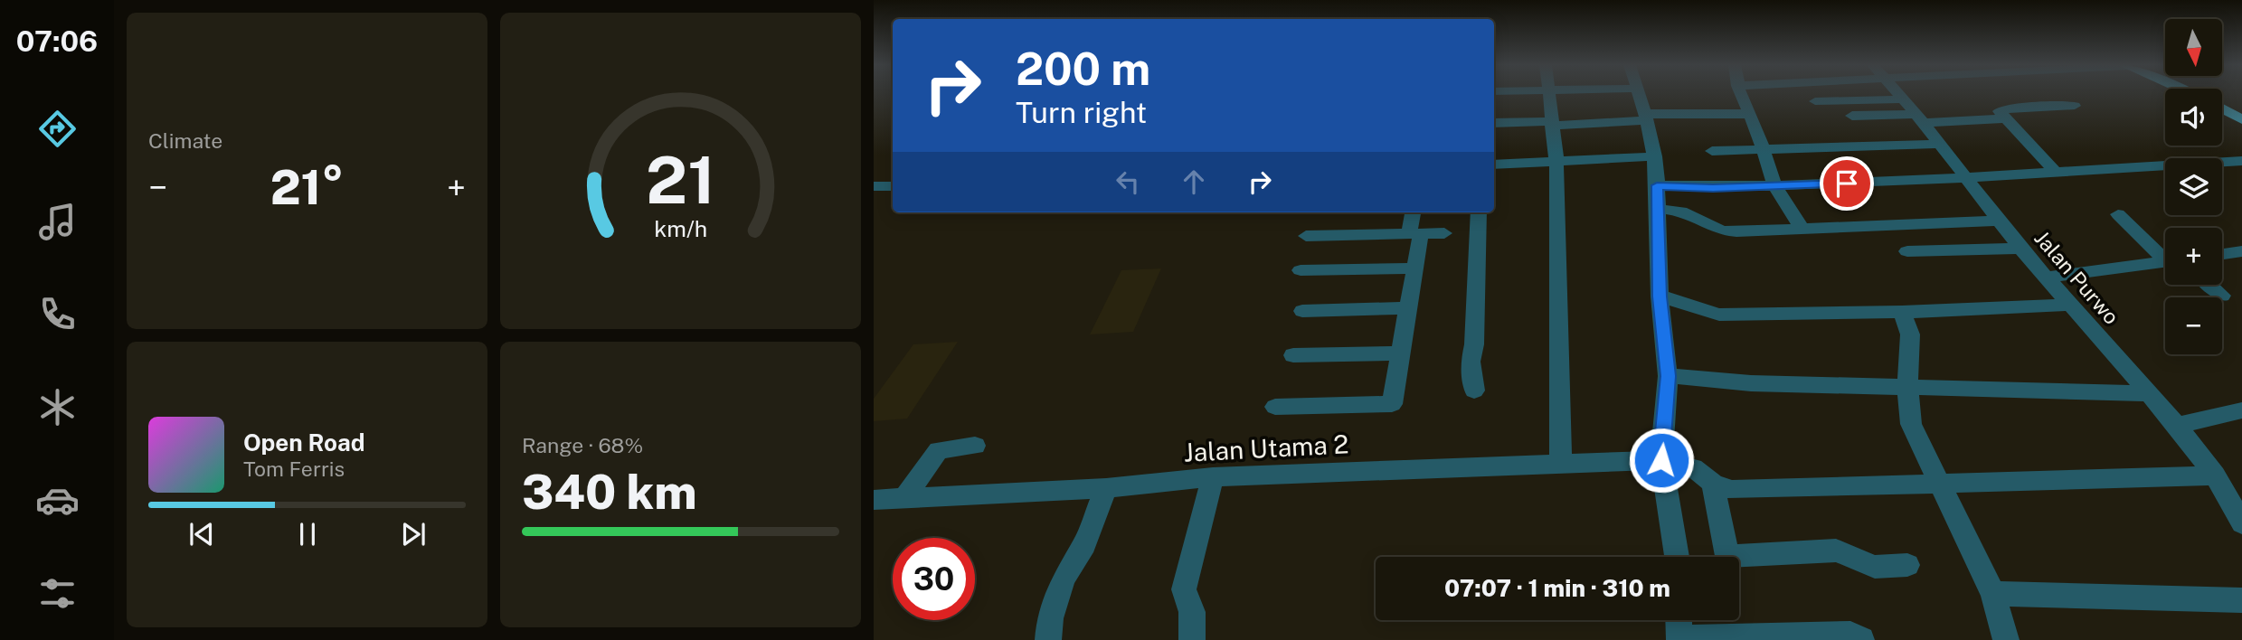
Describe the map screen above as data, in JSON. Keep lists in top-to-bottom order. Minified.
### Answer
{"streets":{"street":["Jalan Purwo","Jalan Utama 2"]},"north":"bottom","page":{"tabs":"07:06","tile":["Climate",["Range · 68%","340 km"]],"map_buttons":["+","−"],"turn":["200 m","Turn right"],"heat":["−","21°","+"],"song":["Open Road","Tom Ferris"],"limit":"30","trip":"07:07 · 1 min · 310 m","gauge":["21","km/h"]}}
